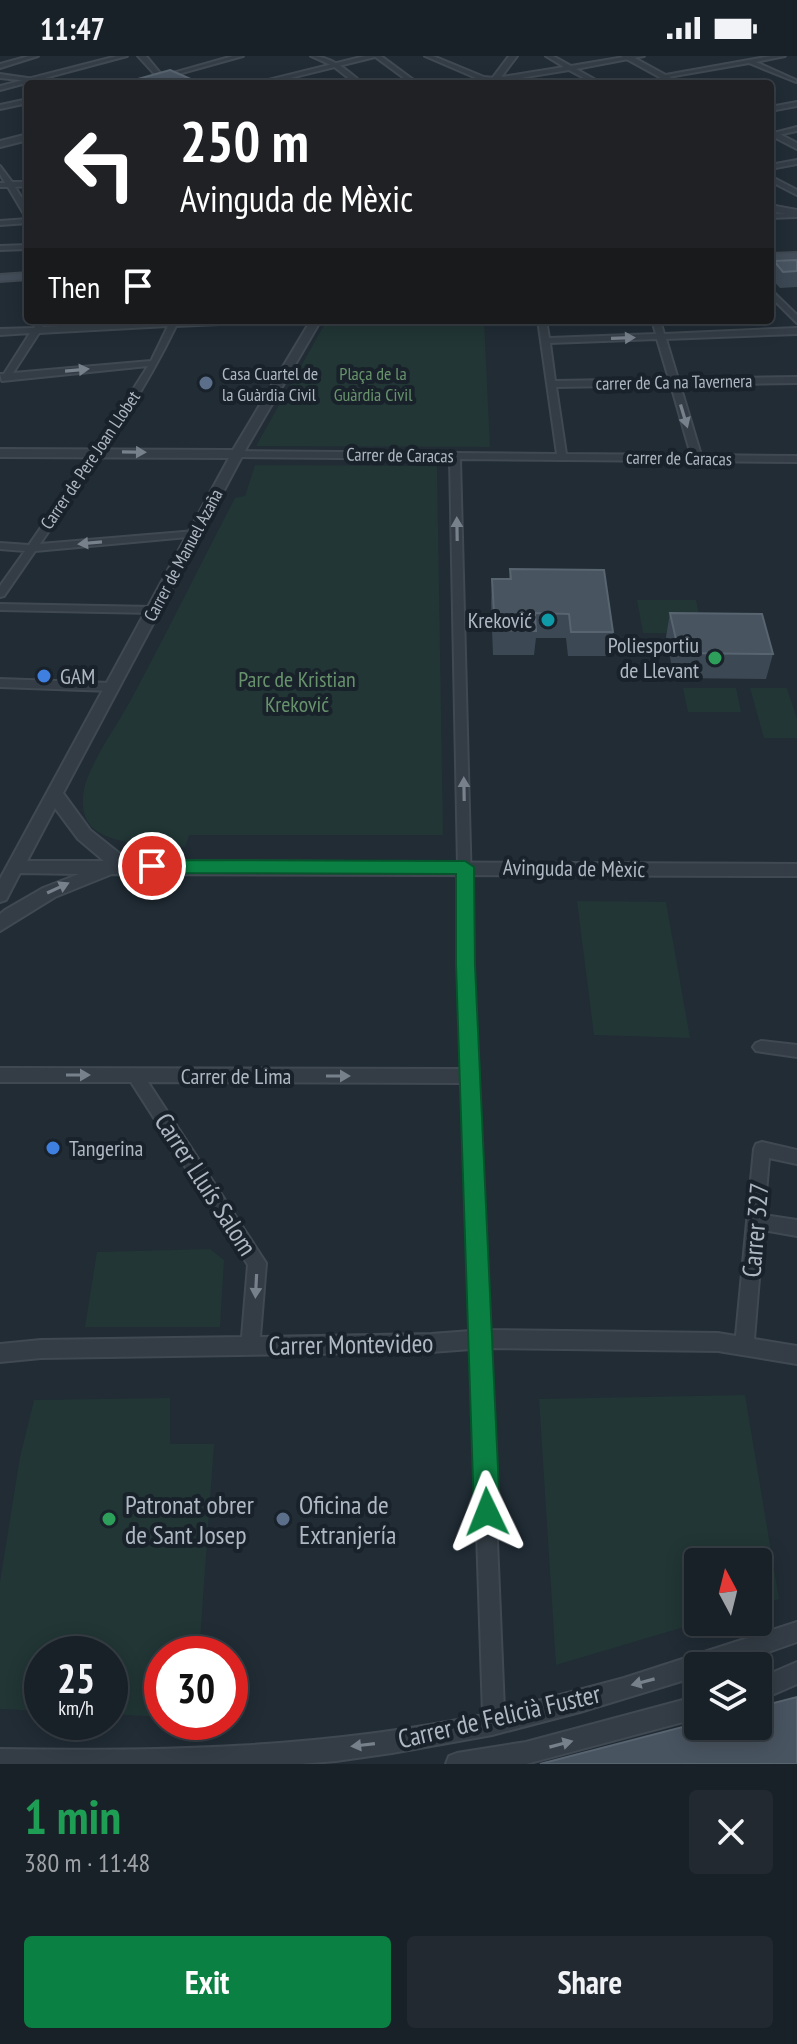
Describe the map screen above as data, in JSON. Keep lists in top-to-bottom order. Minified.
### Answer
{"streets":{"street":["carrer de Ca na Tavernera","Carrer de Caracas","carrer de Caracas","Carrer de Pere Joan Llobet","Carrer de Manuel Azaña","Avinguda de Mèxic","Carrer de Lima","Carrer Lluís Salom","Carrer 327","Carrer Montevideo","Carrer de Felicià Fuster"]},"crossings":[["Carrer de Caracas","carrer de Caracas"],["Carrer de Caracas","Carrer de Manuel Azaña"],["Carrer de Manuel Azaña","Avinguda de Mèxic"],["Carrer de Lima","Carrer Lluís Salom"],["Carrer Lluís Salom","Carrer Montevideo"],["Carrer 327","Carrer Montevideo"]],"one_way":["Carrer de Lima","Carrer Lluís Salom"],"parks":["Plaça de la Guàrdia Civil","Parc de Kristian Kreković"],"places":["Casa Cuartel de la Guàrdia Civil","Kreković","Poliesportiu de Llevant","GAM","Tangerina","Patronat obrer de Sant Josep","Oficina de Extranjería"],"north":"top","page":{"status":"11:47","turn":["250 m","Avinguda de Mèxic"],"then":"Then","speed":"25 km/h","limit":"30","heading":["1 min","380 m · 11:48"],"buttons":["Exit","Share"]}}
